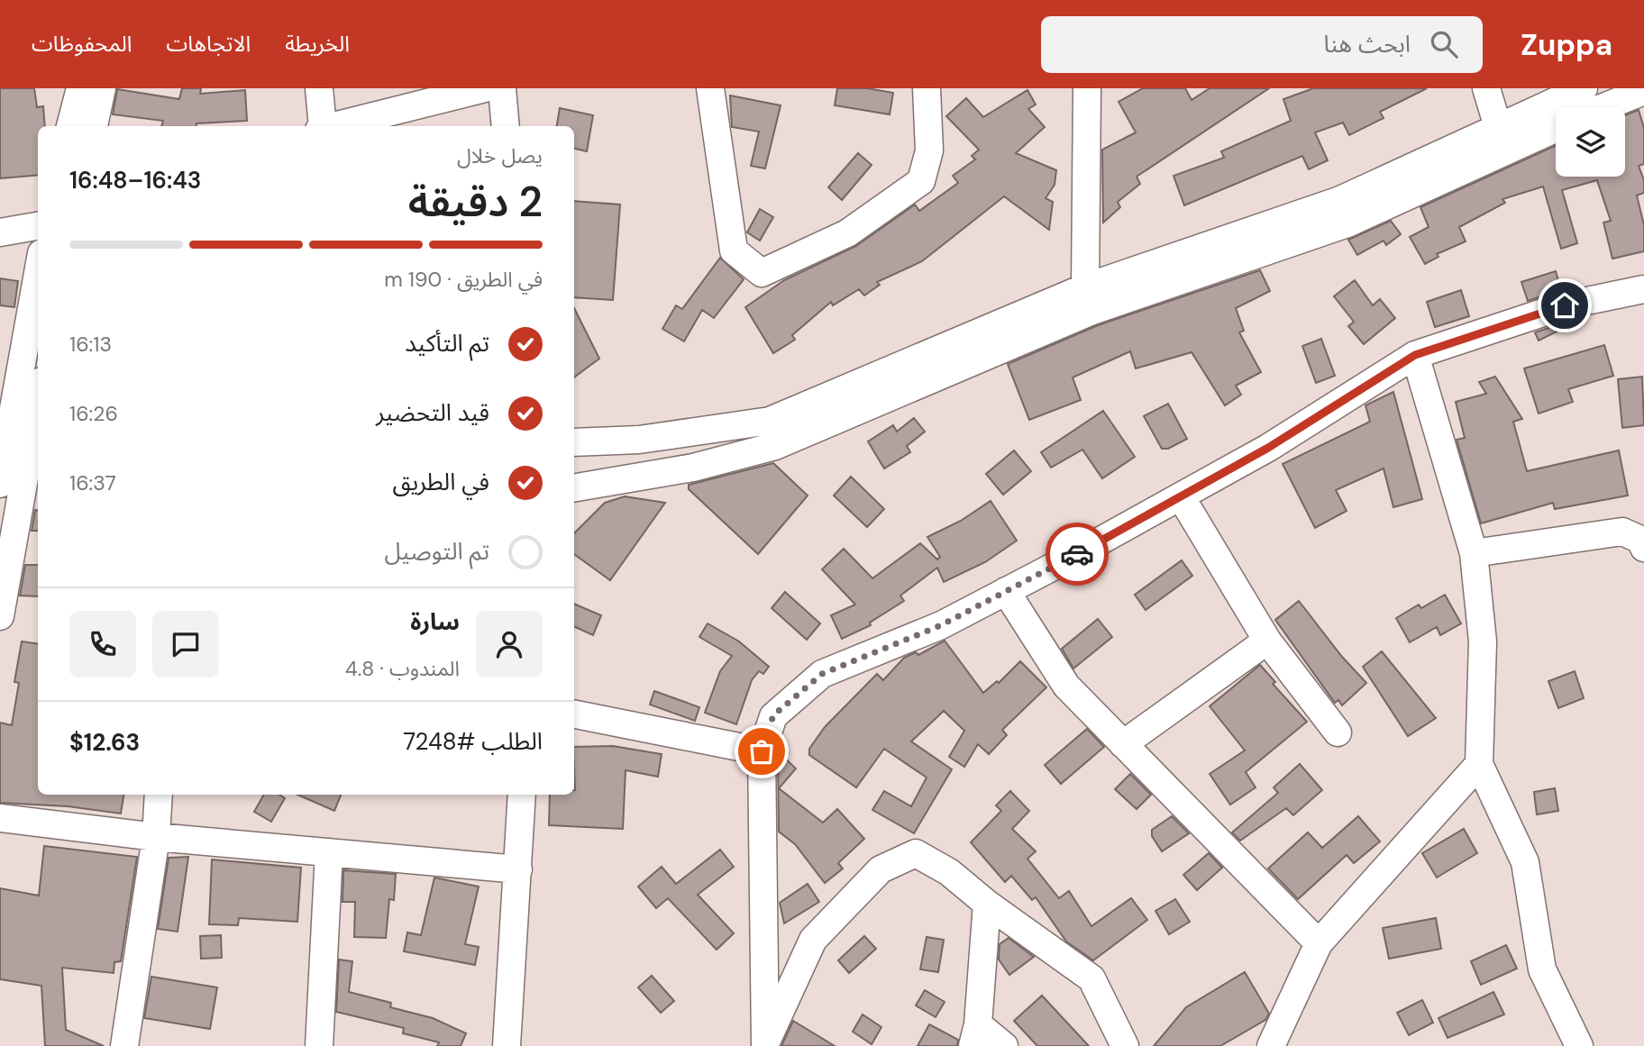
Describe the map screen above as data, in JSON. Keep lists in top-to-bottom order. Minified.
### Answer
{"page":{"header":"Zuppa","search":"ابحث هنا","nav":["الخريطة","الاتجاهات","المحفوظات"],"heading":["2 دقيقة","يصل خلال","16:43–16:48"],"panel":["سارة","المندوب · 4.8","الطلب #7248","$12.63"],"bar":"في الطريق · 190 m","list":[["تم التأكيد","16:13"],["قيد التحضير","16:26"],["في الطريق","16:37"],"تم التوصيل"]}}
